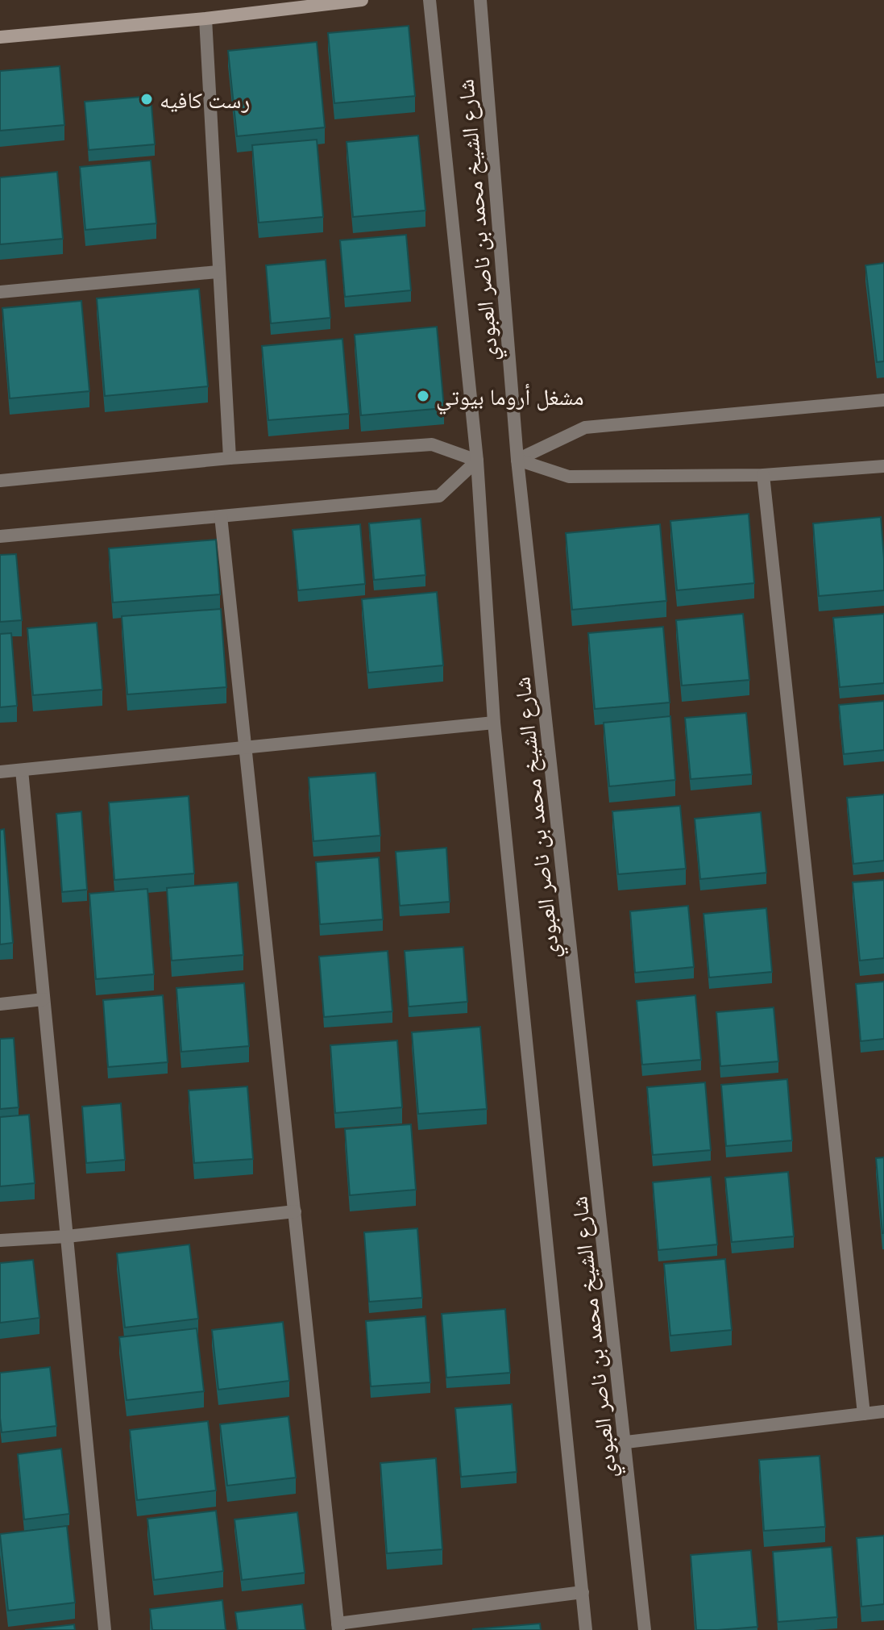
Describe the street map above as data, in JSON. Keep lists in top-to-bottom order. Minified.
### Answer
{"streets":{"street":["شارع الشيخ محمد بن ناصر العبودي"]},"places":["رست كافيه","مشغل أروما بيوتي"]}
